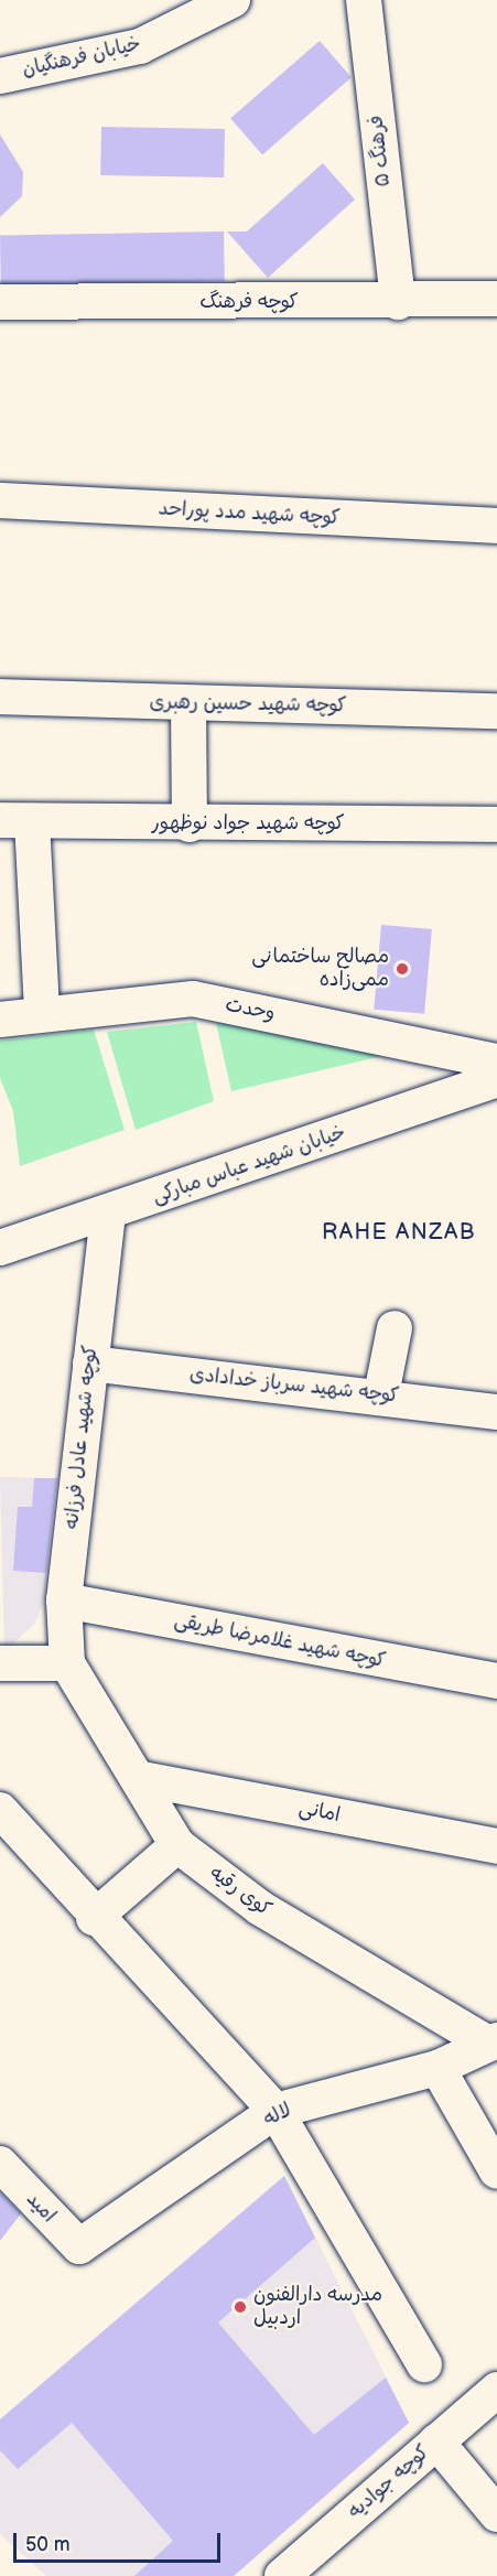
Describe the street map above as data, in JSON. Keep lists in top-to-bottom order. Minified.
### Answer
{"streets":{"street":["خیابان فرهنگیان","فرهنگ ۵","کوچه فرهنگ","کوچه شهید مدد پوراحد","کوچه شهید حسین رهبری","کوچه شهید جواد نوظهور","وحدت","خیابان شهید عباس مبارکی","کوچه شهید سرباز خدادادی","کوچه شهید عادل فرزانه","کوچه شهید غلامرضا طریقی","امانی","کوی رقیه","لاله","امید","کوچه جوادیه"]},"crossings":[["فرهنگ ۵","کوچه فرهنگ"],["خیابان شهید عباس مبارکی","کوچه شهید عادل فرزانه"],["کوچه شهید سرباز خدادادی","کوچه شهید عادل فرزانه"],["کوچه شهید عادل فرزانه","کوچه شهید غلامرضا طریقی"],["کوچه شهید عادل فرزانه","کوی رقیه"],["امانی","کوی رقیه"],["کوی رقیه","لاله"],["لاله","امید"]],"districts":["RAHE ANZAB"],"places":["مصالح ساختمانی ممی‌زاده","مدرسه دارالفنون اردبیل"],"scale_bar":"50 m"}
